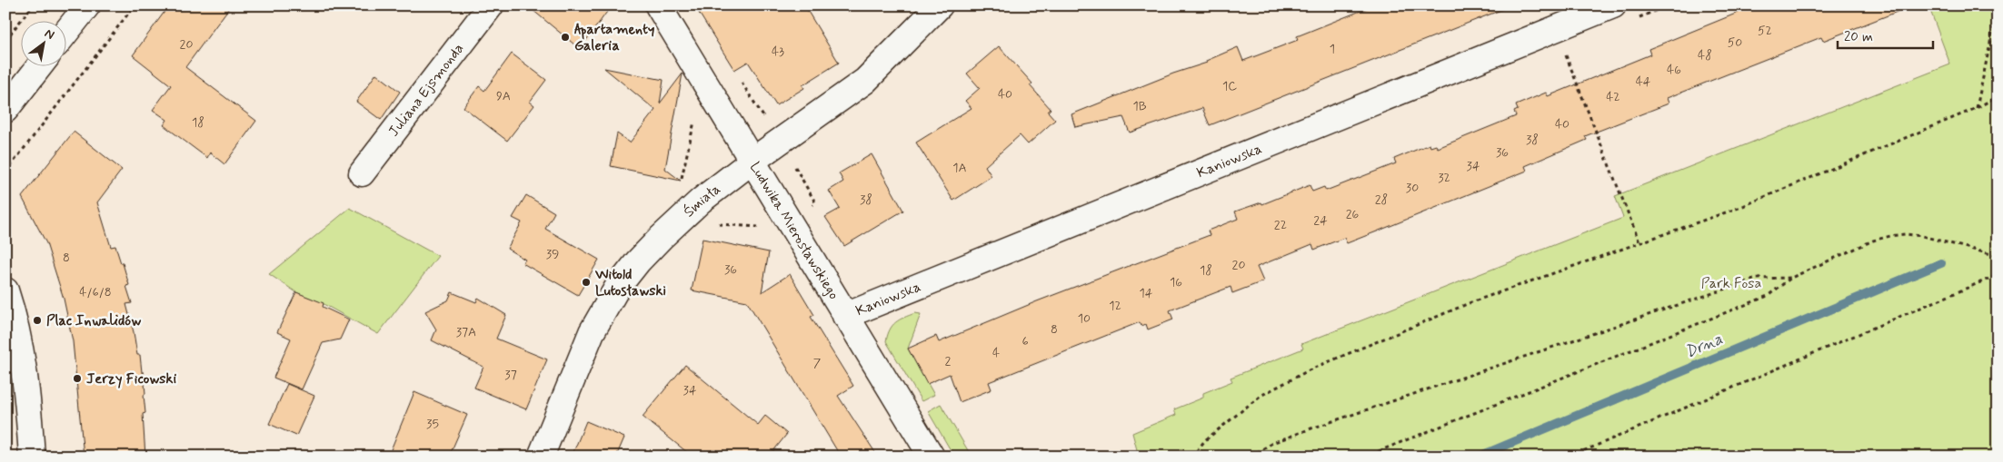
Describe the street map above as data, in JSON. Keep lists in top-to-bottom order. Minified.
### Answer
{"streets":{"street":["Juliana Ejsmonda","Kaniowska","Śmiała","Ludwika Mierosławskiego"]},"crossings":[["Kaniowska","Ludwika Mierosławskiego"],["Śmiała","Ludwika Mierosławskiego"]],"water":["Drna"],"parks":["Park Fosa"],"places":["Apartamenty Galeria","Witold Lutosławski","Plac Inwalidów","Jerzy Ficowski"],"house_numbers":["52","50","20","1","43","48","46","44","1C","40","9A","42","1B","18","40","38","36","34","1A","32","30","38","28","26","24","22","39","8","20","36","18","16","4/6/8","14","12","10","8","37A","6","4","2","7","37","34","35"],"scale_bar":"20 m","north":"top right"}
